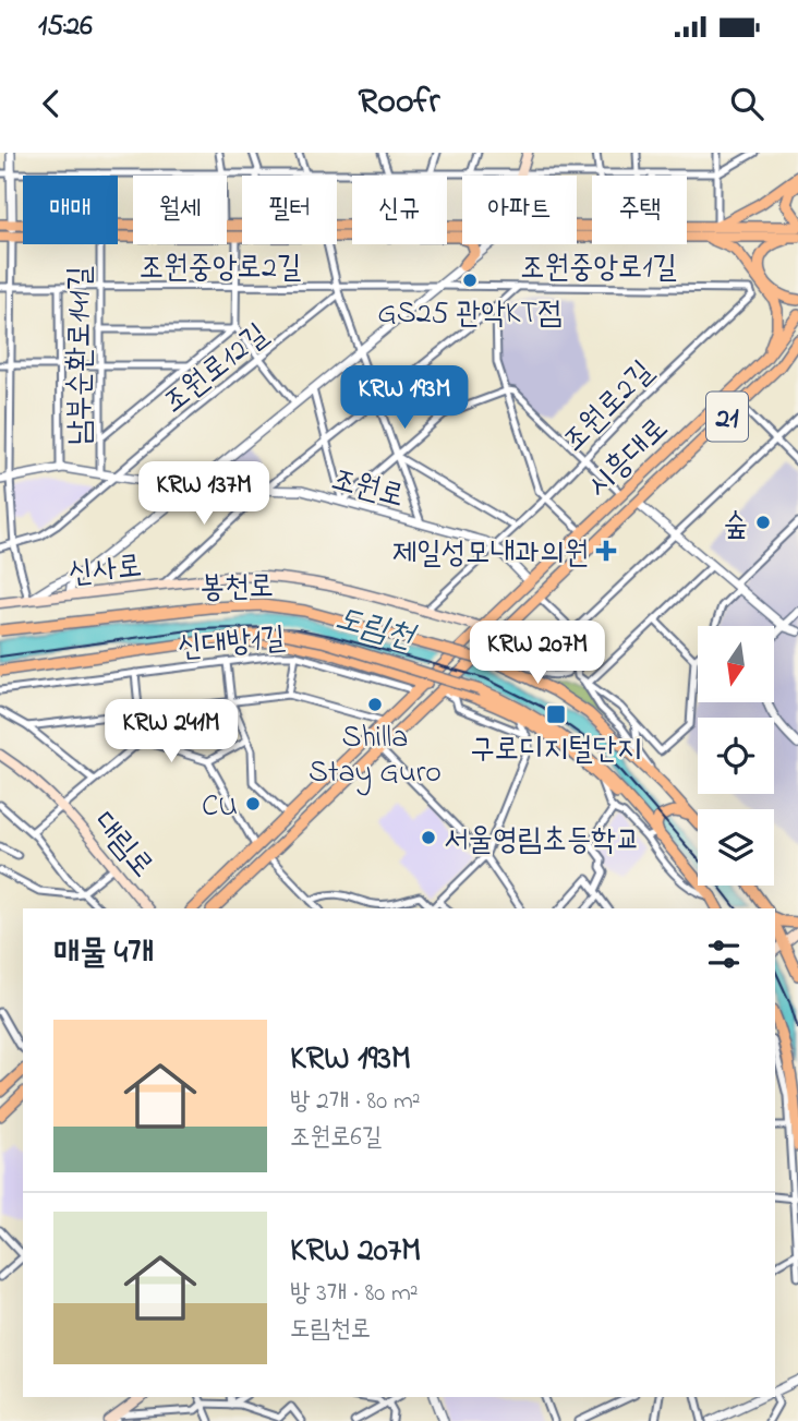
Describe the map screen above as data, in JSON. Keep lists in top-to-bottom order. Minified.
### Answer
{"streets":{"main road":["21","시흥대로","신사로","봉천로","대림로"],"street":["조원중앙로2길","조원중앙로1길","남부순환로141길","조원로12길","조원로2길","조원로","신대방1길"]},"crossings":[["조원중앙로2길","조원중앙로1길"],["조원중앙로2길","남부순환로141길"],["조원중앙로2길","조원로12길"],["조원중앙로1길","조원로2길"],["남부순환로141길","조원로"],["조원로12길","조원로"],["조원로2길","조원로"],["시흥대로","조원로"],["시흥대로","신사로"],["시흥대로","봉천로"],["시흥대로","신대방1길"]],"water":["도림천"],"places":{"other":["GS25 관악KT점","숲","Shilla Stay Guro","CU","서울영림초등학교"],"health":["제일성모내과의원"],"transit":["구로디지털단지"]},"north":"bottom","page":{"status":"15:26","header":"Roofr","chip":["매매","월세","필터","신규","아파트","주택"],"price":["KRW 193M","KRW 137M","KRW 207M","KRW 241M"],"heading":"매물 4개","list":[{"name":"KRW 193M","note":"방 2개 · 80 m² · 조원로6길"},{"name":"KRW 207M","note":"방 3개 · 80 m² · 도림천로"}]}}
